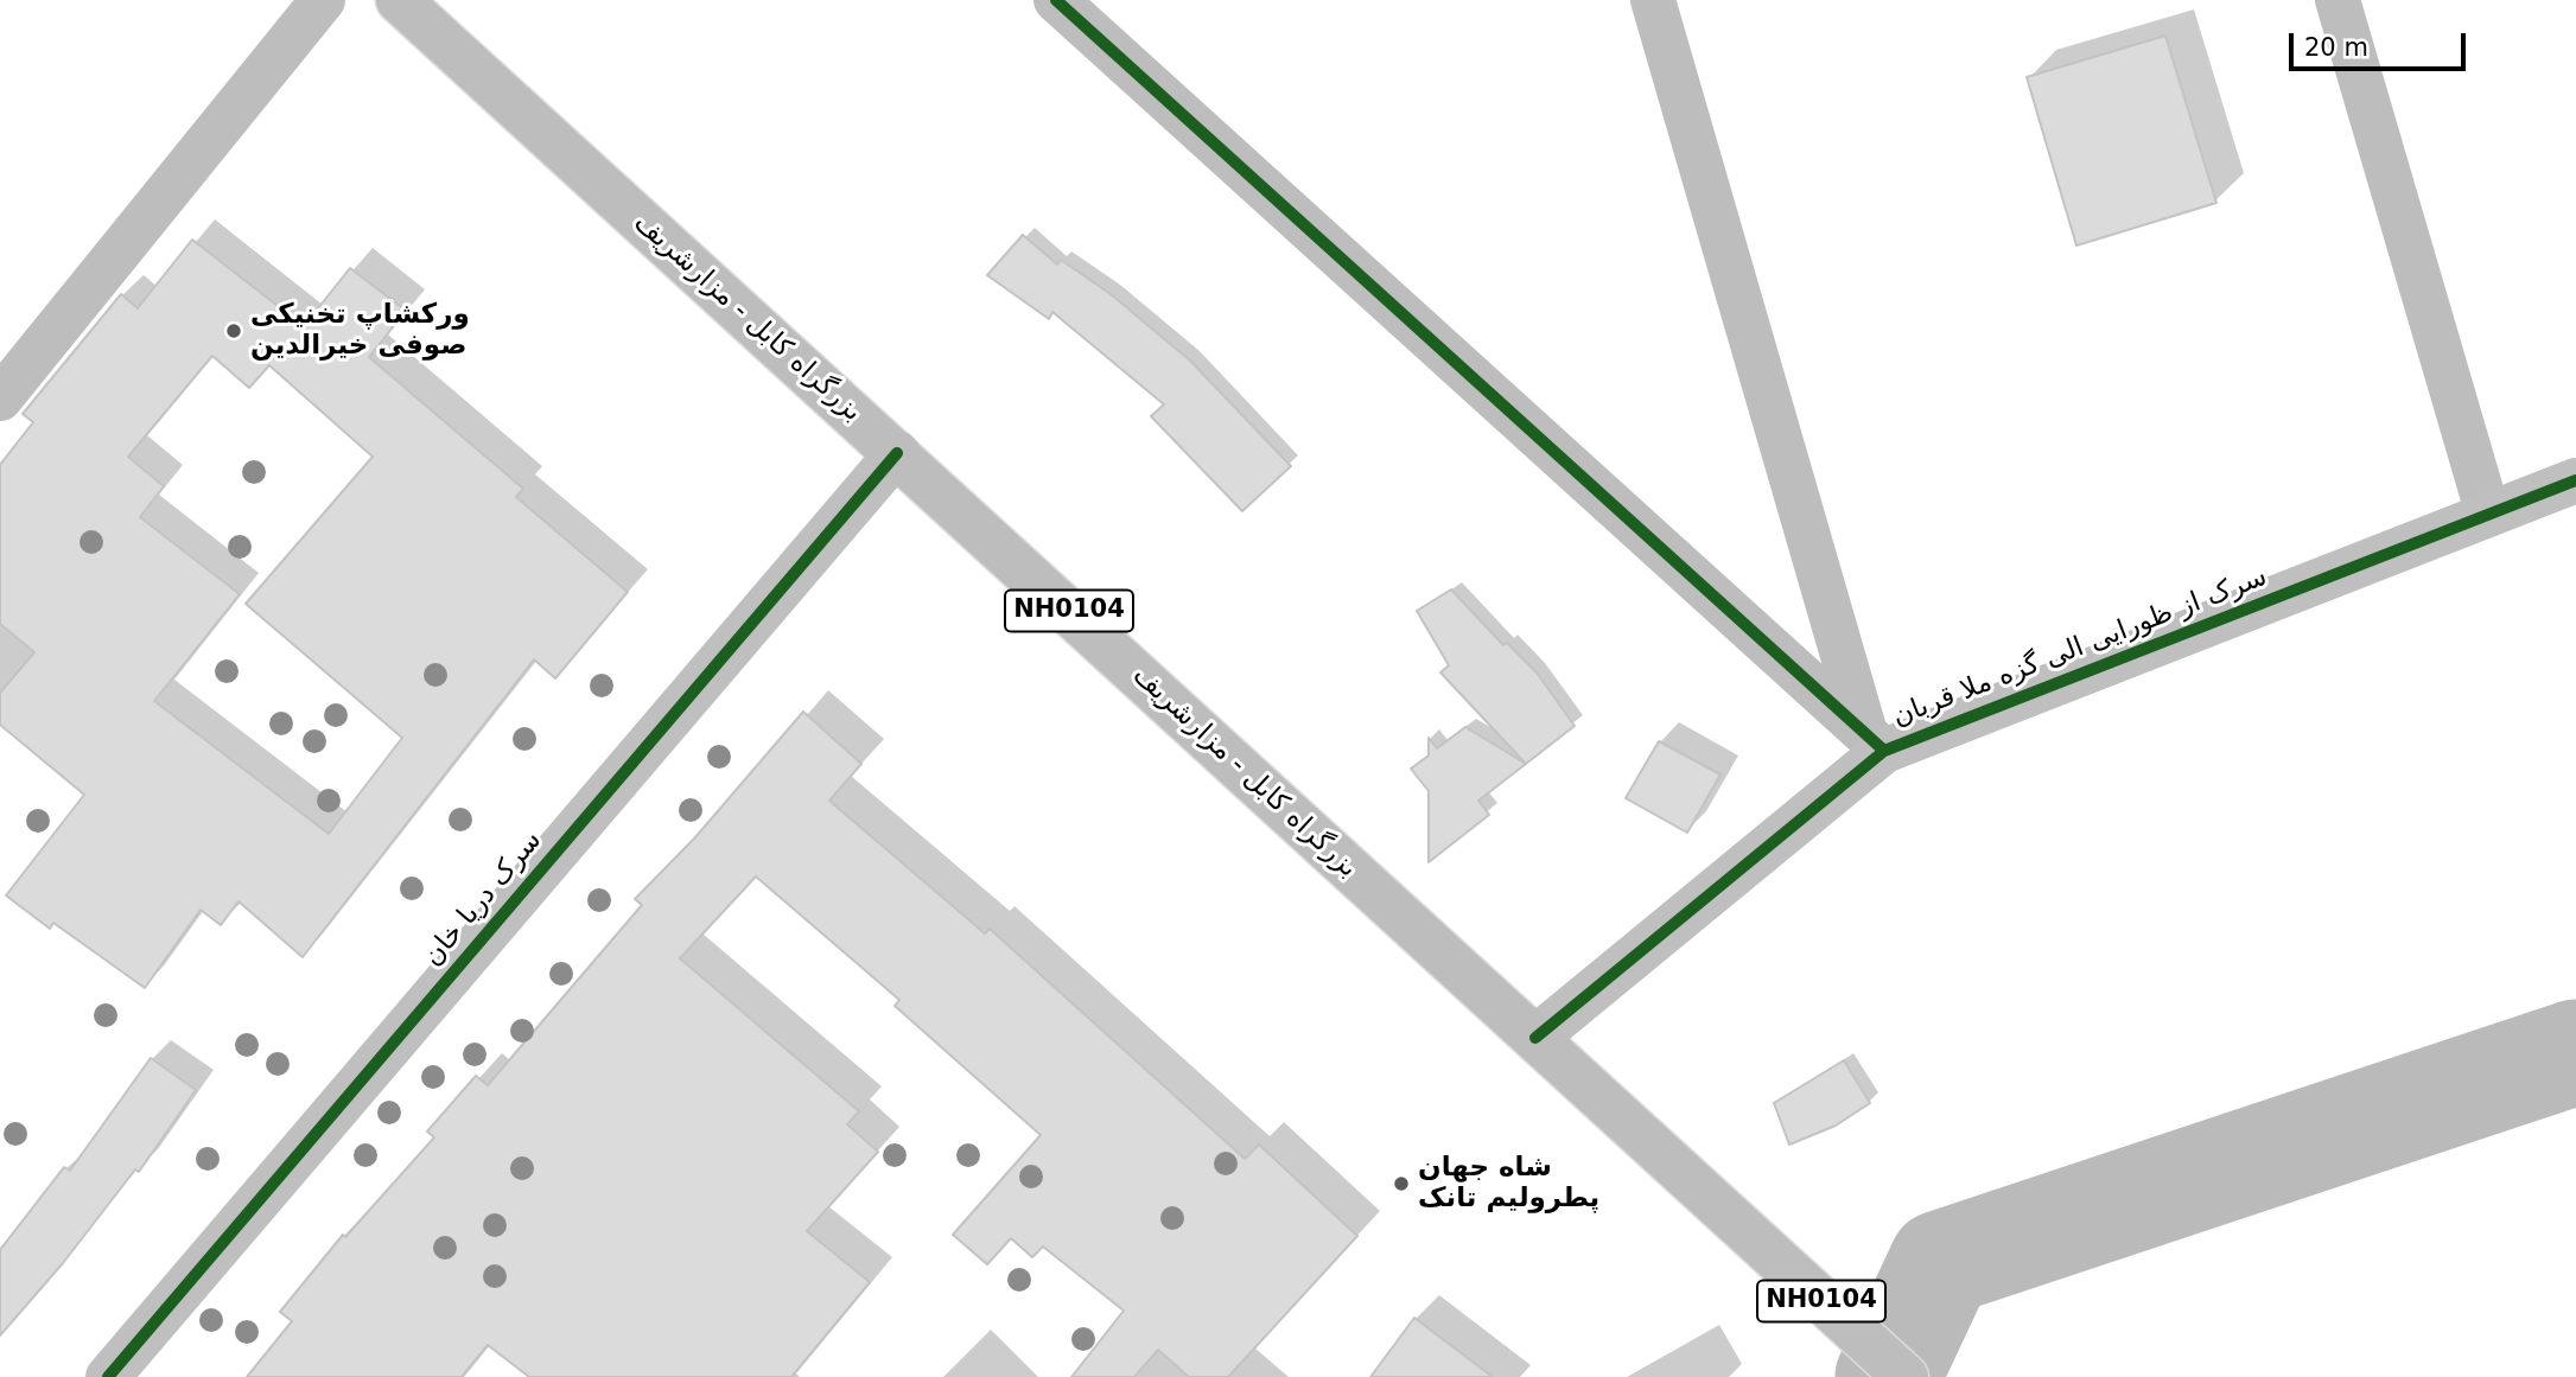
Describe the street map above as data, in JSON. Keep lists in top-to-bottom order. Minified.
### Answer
{"streets":{"main road":["بزرگراه کابل - مزارشریف","NH0104"],"street":["سرک از ظورایی الی گزه ملا قربان","سرک دریا خان"]},"crossings":[["بزرگراه کابل - مزارشریف","سرک از ظورایی الی گزه ملا قربان"],["بزرگراه کابل - مزارشریف","سرک دریا خان"]],"places":["ورکشاپ تخنیکی صوفی خیرالدین","شاه جهان پطرولیم تانک"],"scale_bar":"20 m"}
